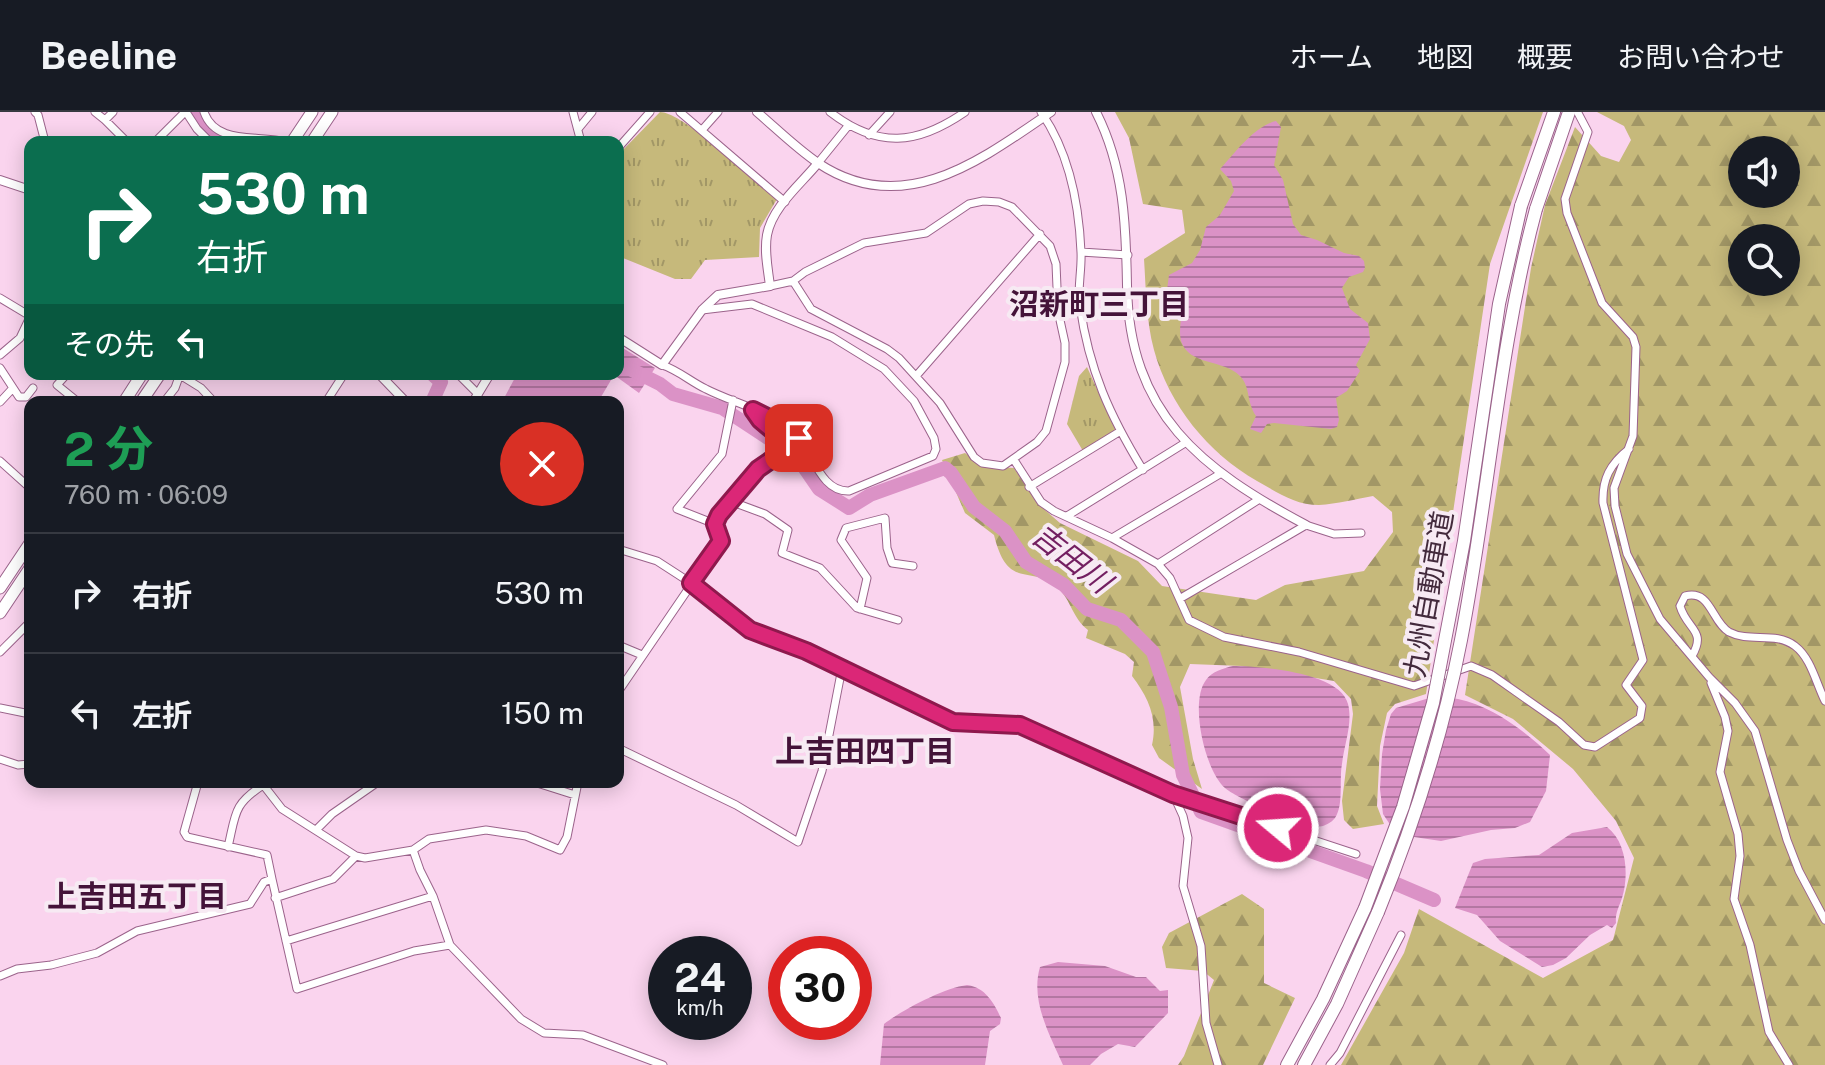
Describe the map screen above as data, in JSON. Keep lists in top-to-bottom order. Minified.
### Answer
{"streets":{"highway":["九州自動車道"]},"districts":["沼新町三丁目","上吉田四丁目","上吉田五丁目"],"water":["吉田川"],"page":{"header":"Beeline","nav":["ホーム","地図","概要","お問い合わせ"],"turn":["530 m","右折"],"then":"その先","heading":["2 分","760 m · 06:09"],"list":[{"name":"右折","value":"530 m"},{"name":"左折","value":"150 m"}],"speed":"24 km/h","limit":"30"}}
